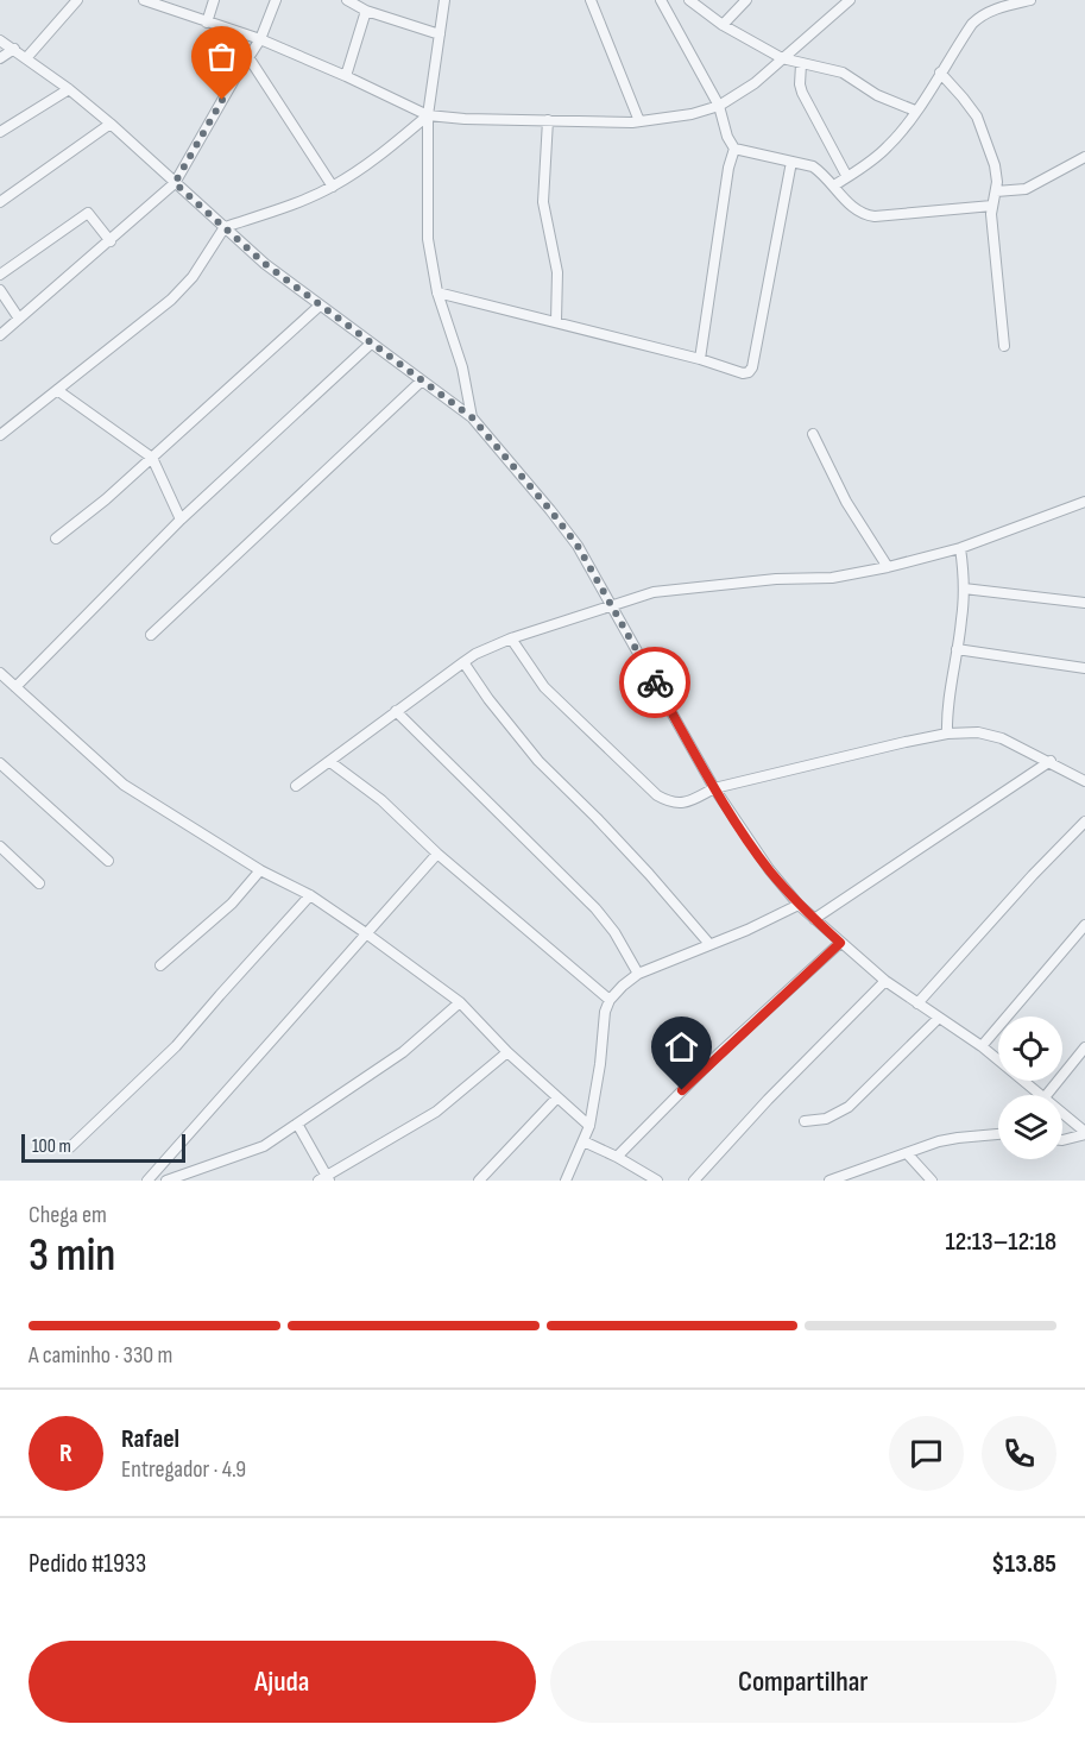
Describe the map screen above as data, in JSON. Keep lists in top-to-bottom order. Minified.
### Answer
{"scale_bar":"100 m","page":{"scale":"100 m","heading":["3 min","Chega em","12:13–12:18"],"panel":["Rafael","Entregador · 4.9","Pedido #1933","$13.85"],"bar":"A caminho · 330 m","round":"R","buttons":["Ajuda","Compartilhar"]}}
